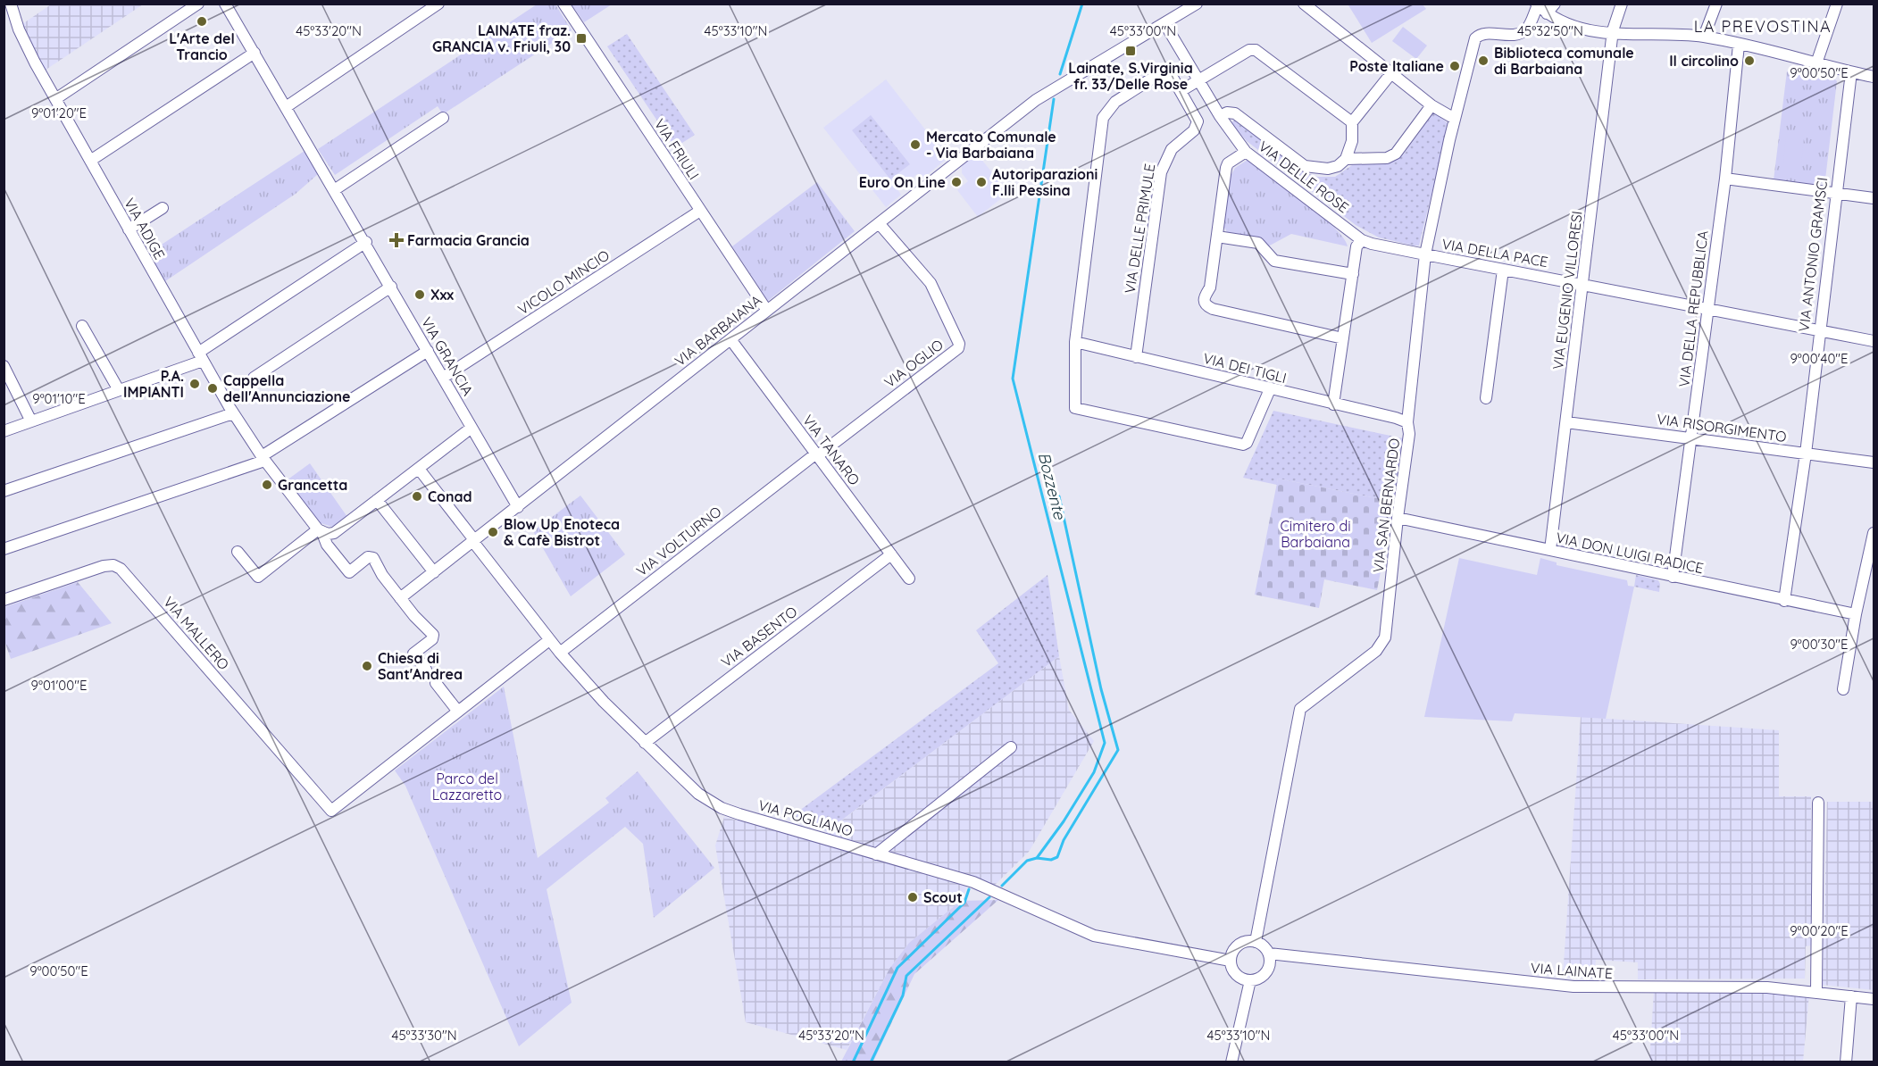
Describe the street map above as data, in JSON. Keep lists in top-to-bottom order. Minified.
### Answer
{"streets":{"street":["VIA FRIULI","VIA DELLE ROSE","VIA ADIGE","VIA DELLE PRIMULE","VIA DELLA PACE","VIA ANTONIO GRAMSCI","VICOLO MINCIO","VIA EUGENIO VILLORESI","VIA DELLA REPUBBLICA","VIA BARBAIANA","VIA GRANCIA","VIA OGLIO","VIA DEI TIGLI","VIA RISORGIMENTO","VIA TANARO","VIA SAN BERNARDO","VIA VOLTURNO","VIA DON LUIGI RADICE","VIA MALLERO","VIA BASENTO","VIA POGLIANO","VIA LAINATE"]},"crossings":[["VIA FRIULI","VICOLO MINCIO"],["VIA FRIULI","VIA BARBAIANA"],["VIA DELLE ROSE","VIA DELLA PACE"],["VIA DELLE ROSE","VIA BARBAIANA"],["VIA DELLE ROSE","VIA SAN BERNARDO"],["VIA ADIGE","VIA BARBAIANA"],["VIA DELLE PRIMULE","VIA DEI TIGLI"],["VIA DELLA PACE","VIA ANTONIO GRAMSCI"],["VIA DELLA PACE","VIA EUGENIO VILLORESI"],["VIA DELLA PACE","VIA DELLA REPUBBLICA"],["VIA DELLA PACE","VIA SAN BERNARDO"],["VIA ANTONIO GRAMSCI","VIA RISORGIMENTO"],["VIA ANTONIO GRAMSCI","VIA DON LUIGI RADICE"],["VICOLO MINCIO","VIA GRANCIA"],["VIA EUGENIO VILLORESI","VIA RISORGIMENTO"],["VIA EUGENIO VILLORESI","VIA DON LUIGI RADICE"],["VIA DELLA REPUBBLICA","VIA RISORGIMENTO"],["VIA DELLA REPUBBLICA","VIA DON LUIGI RADICE"],["VIA BARBAIANA","VIA GRANCIA"],["VIA BARBAIANA","VIA OGLIO"],["VIA BARBAIANA","VIA TANARO"],["VIA BARBAIANA","VIA POGLIANO"],["VIA OGLIO","VIA TANARO"],["VIA OGLIO","VIA VOLTURNO"],["VIA DEI TIGLI","VIA SAN BERNARDO"],["VIA TANARO","VIA VOLTURNO"],["VIA TANARO","VIA BASENTO"],["VIA SAN BERNARDO","VIA DON LUIGI RADICE"],["VIA SAN BERNARDO","VIA POGLIANO"],["VIA SAN BERNARDO","VIA LAINATE"],["VIA VOLTURNO","VIA POGLIANO"],["VIA BASENTO","VIA POGLIANO"],["VIA POGLIANO","VIA LAINATE"]],"districts":["LA PREVOSTINA"],"water":["Bozzente"],"parks":["Cimitero di Barbaiana","Parco del Lazzaretto"],"places":{"other":["L'Arte del Trancio","Biblioteca comunale di Barbaiana","Il circolino","Poste Italiane","Mercato Comunale - Via Barbaiana","Euro On Line","Autoriparazioni F.lli Pessina","Xxx","P.A. IMPIANTI","Cappella dell'Annunciazione","Grancetta","Conad","Blow Up Enoteca & Cafè Bistrot","Chiesa di Sant'Andrea","Scout"],"transit":["LAINATE fraz. GRANCIA v. Friuli, 30","Lainate, S.Virginia fr. 33/Delle Rose"],"health":["Farmacia Grancia"]},"coordinates":["45°33'00\"N","45°33'20\"N","45°33'10\"N","45°32'50\"N","9°00'50\"E","9°01'20\"E","9°00'40\"E","9°01'10\"E","9°00'30\"E","9°01'00\"E","9°00'20\"E","45°33'30\"N"]}
